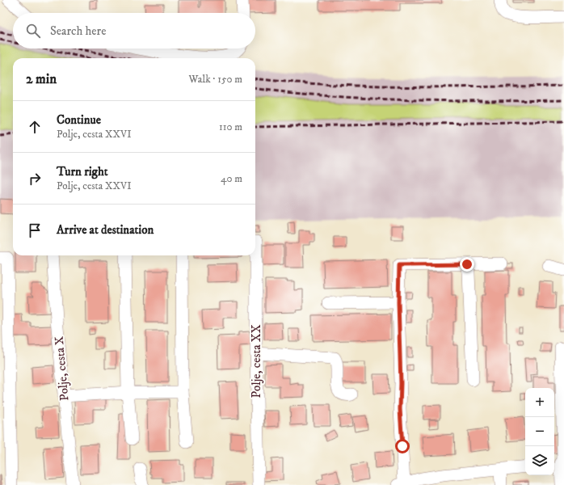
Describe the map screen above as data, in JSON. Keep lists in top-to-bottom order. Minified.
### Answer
{"streets":{"street":["Polje, cesta XX","Polje, cesta X"]},"page":{"search":"Search here","heading":["2 min","Walk · 150 m"],"list":[["Continue","Polje, cesta XXVI","110 m"],["Turn right","Polje, cesta XXVI","40 m"],"Arrive at destination"],"map_buttons":["+","−"]}}
